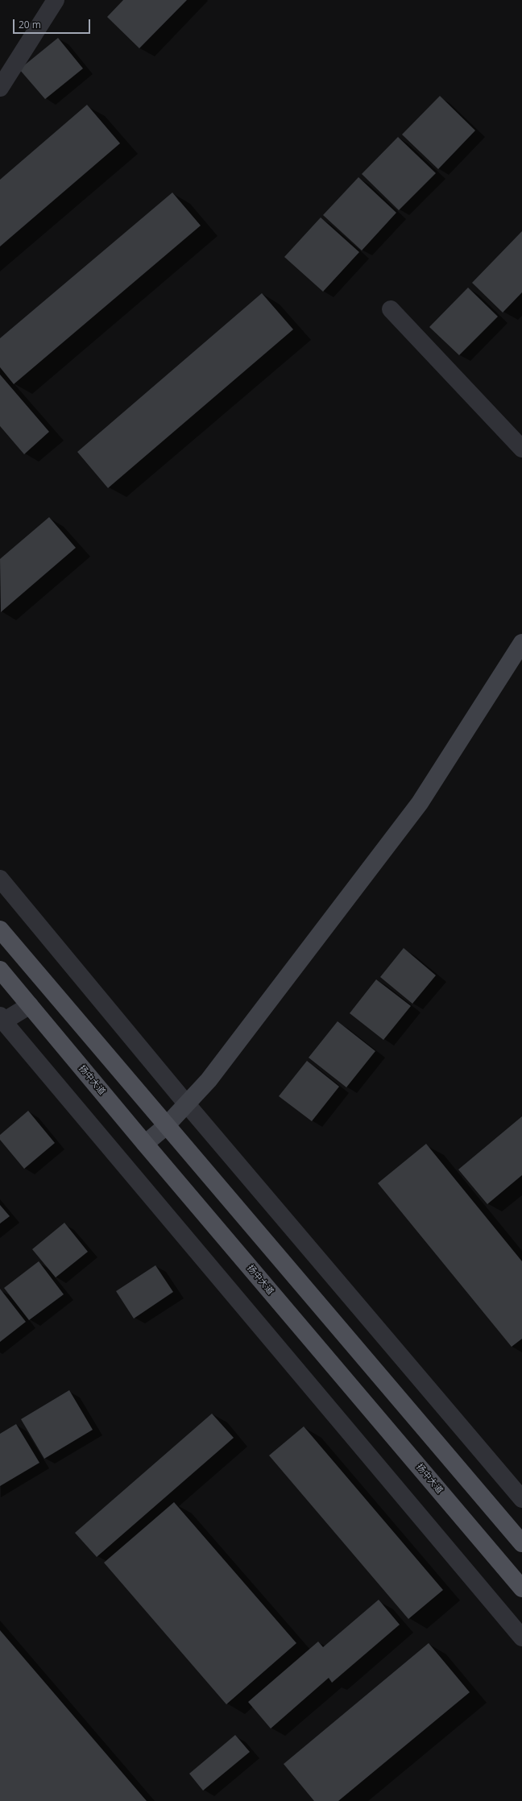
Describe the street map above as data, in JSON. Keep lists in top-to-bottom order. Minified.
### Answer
{"streets":{"main road":["扬中大道"]},"scale_bar":"20 m"}
